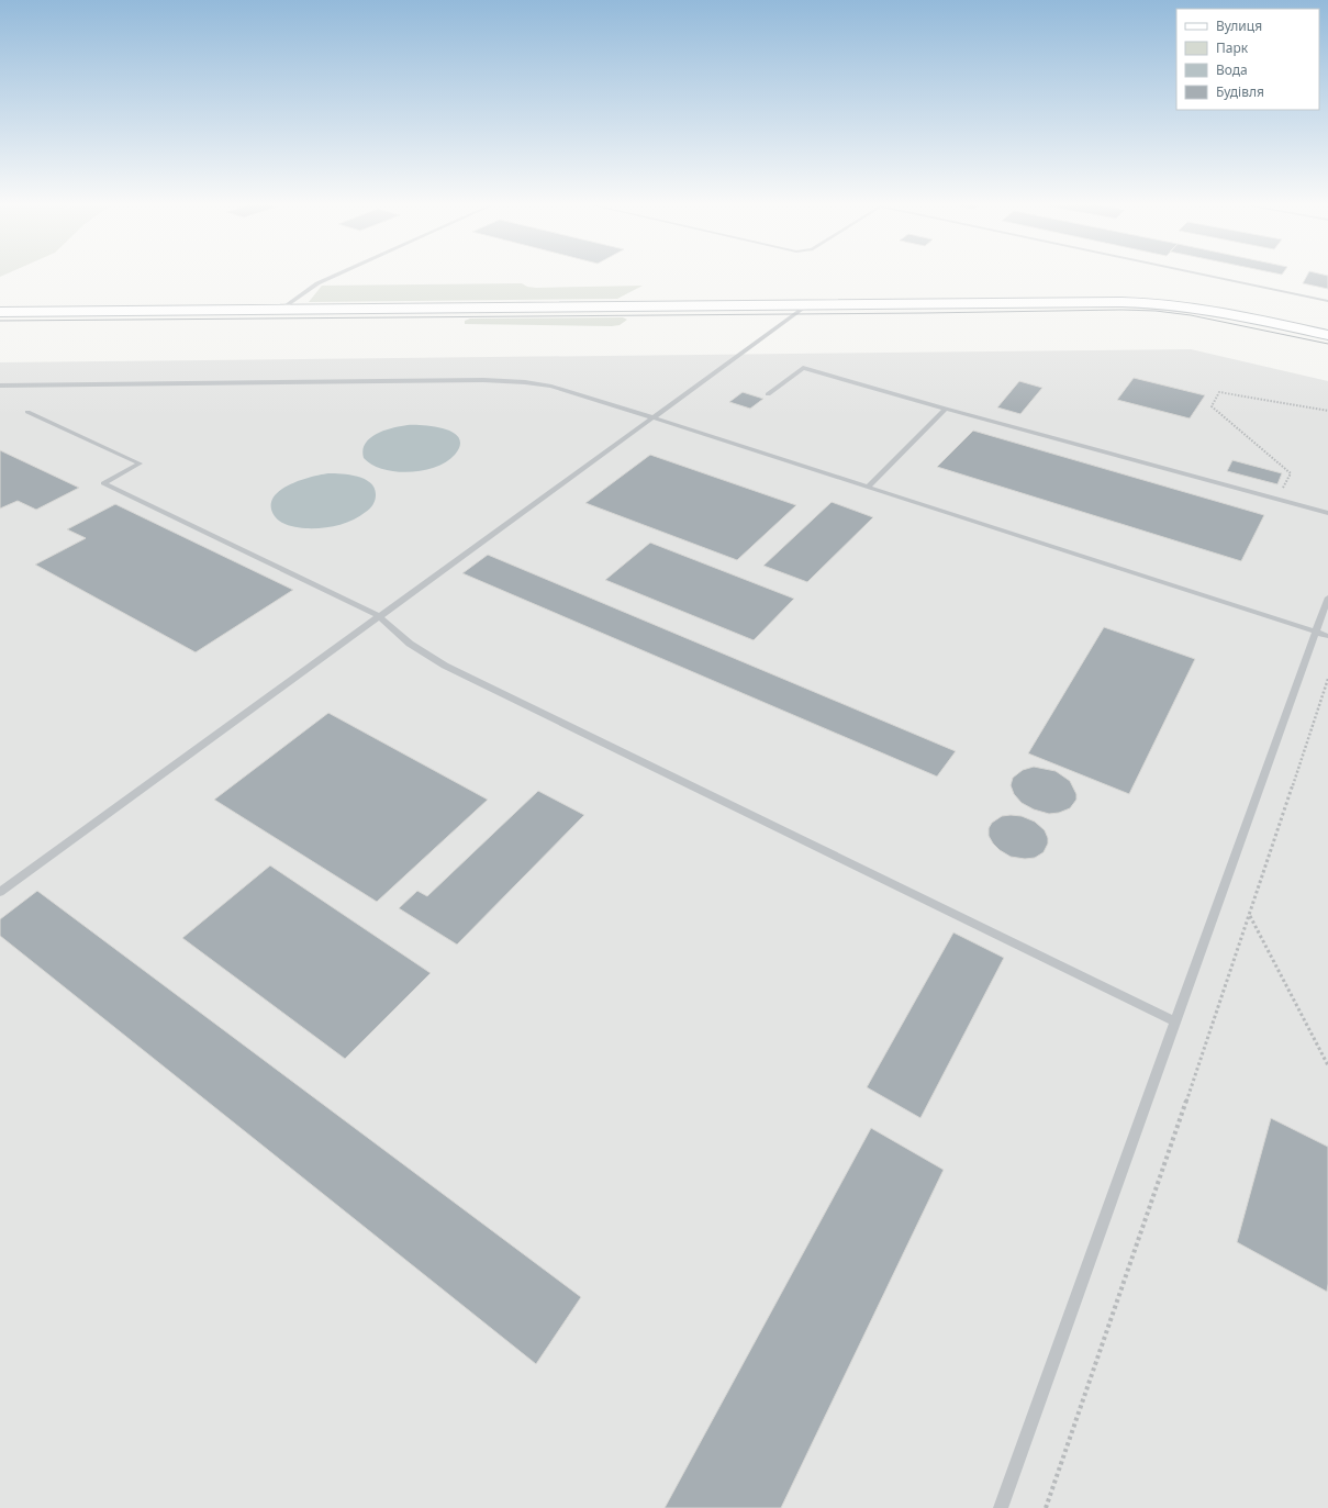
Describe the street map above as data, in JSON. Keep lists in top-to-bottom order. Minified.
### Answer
{"legend":["Вулиця","Парк","Вода","Будівля"]}
